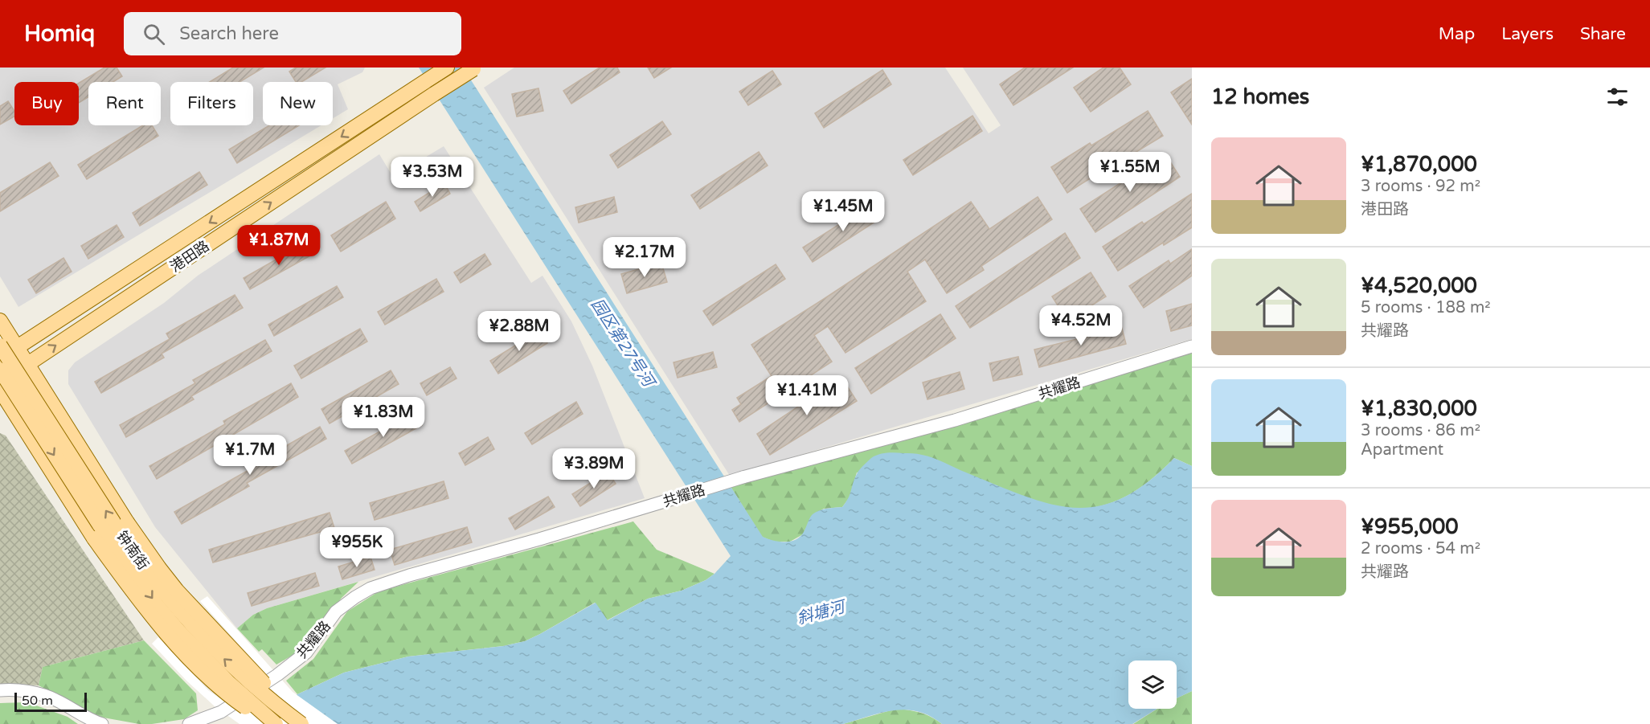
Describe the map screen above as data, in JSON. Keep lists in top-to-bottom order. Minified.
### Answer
{"streets":{"main road":["港田路","钟南街"],"street":["共耀路"]},"water":["园区第27号河","斜塘河"],"scale_bar":"50 m","page":{"header":"Homiq","search":"Search here","nav":["Map","Layers","Share"],"heading":"12 homes","chip":["Buy","Rent","Filters","New"],"list":[{"name":"¥1,870,000","note":"3 rooms · 92 m² · 港田路"},{"name":"¥4,520,000","note":"5 rooms · 188 m² · 共耀路"},{"name":"¥1,830,000","note":"3 rooms · 86 m² · Apartment"},{"name":"¥955,000","note":"2 rooms · 54 m² · 共耀路"}],"price":["¥1.55M","¥3.53M","¥1.45M","¥1.87M","¥2.17M","¥4.52M","¥2.88M","¥1.41M","¥1.83M","¥1.7M","¥3.89M","¥955K"],"scale":"50 m"}}
